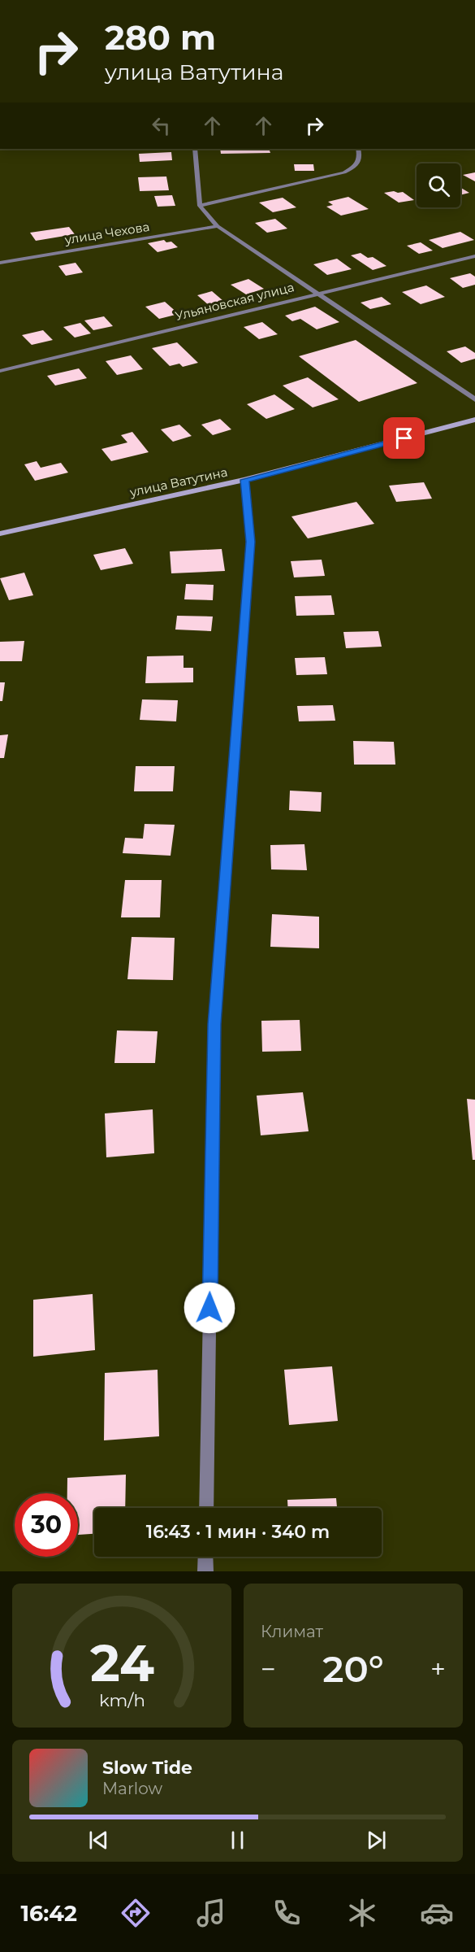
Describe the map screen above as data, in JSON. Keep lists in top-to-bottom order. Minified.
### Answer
{"streets":{"main road":["улица Ватутина"],"street":["улица Чехова","Ульяновская улица"]},"page":{"turn":["280 m","улица Ватутина"],"limit":"30","trip":"16:43 · 1 мин · 340 m","tile":"Климат","heat":["−","20°","+"],"song":["Slow Tide","Marlow"],"tabs":"16:42","gauge":["24","km/h"]}}
